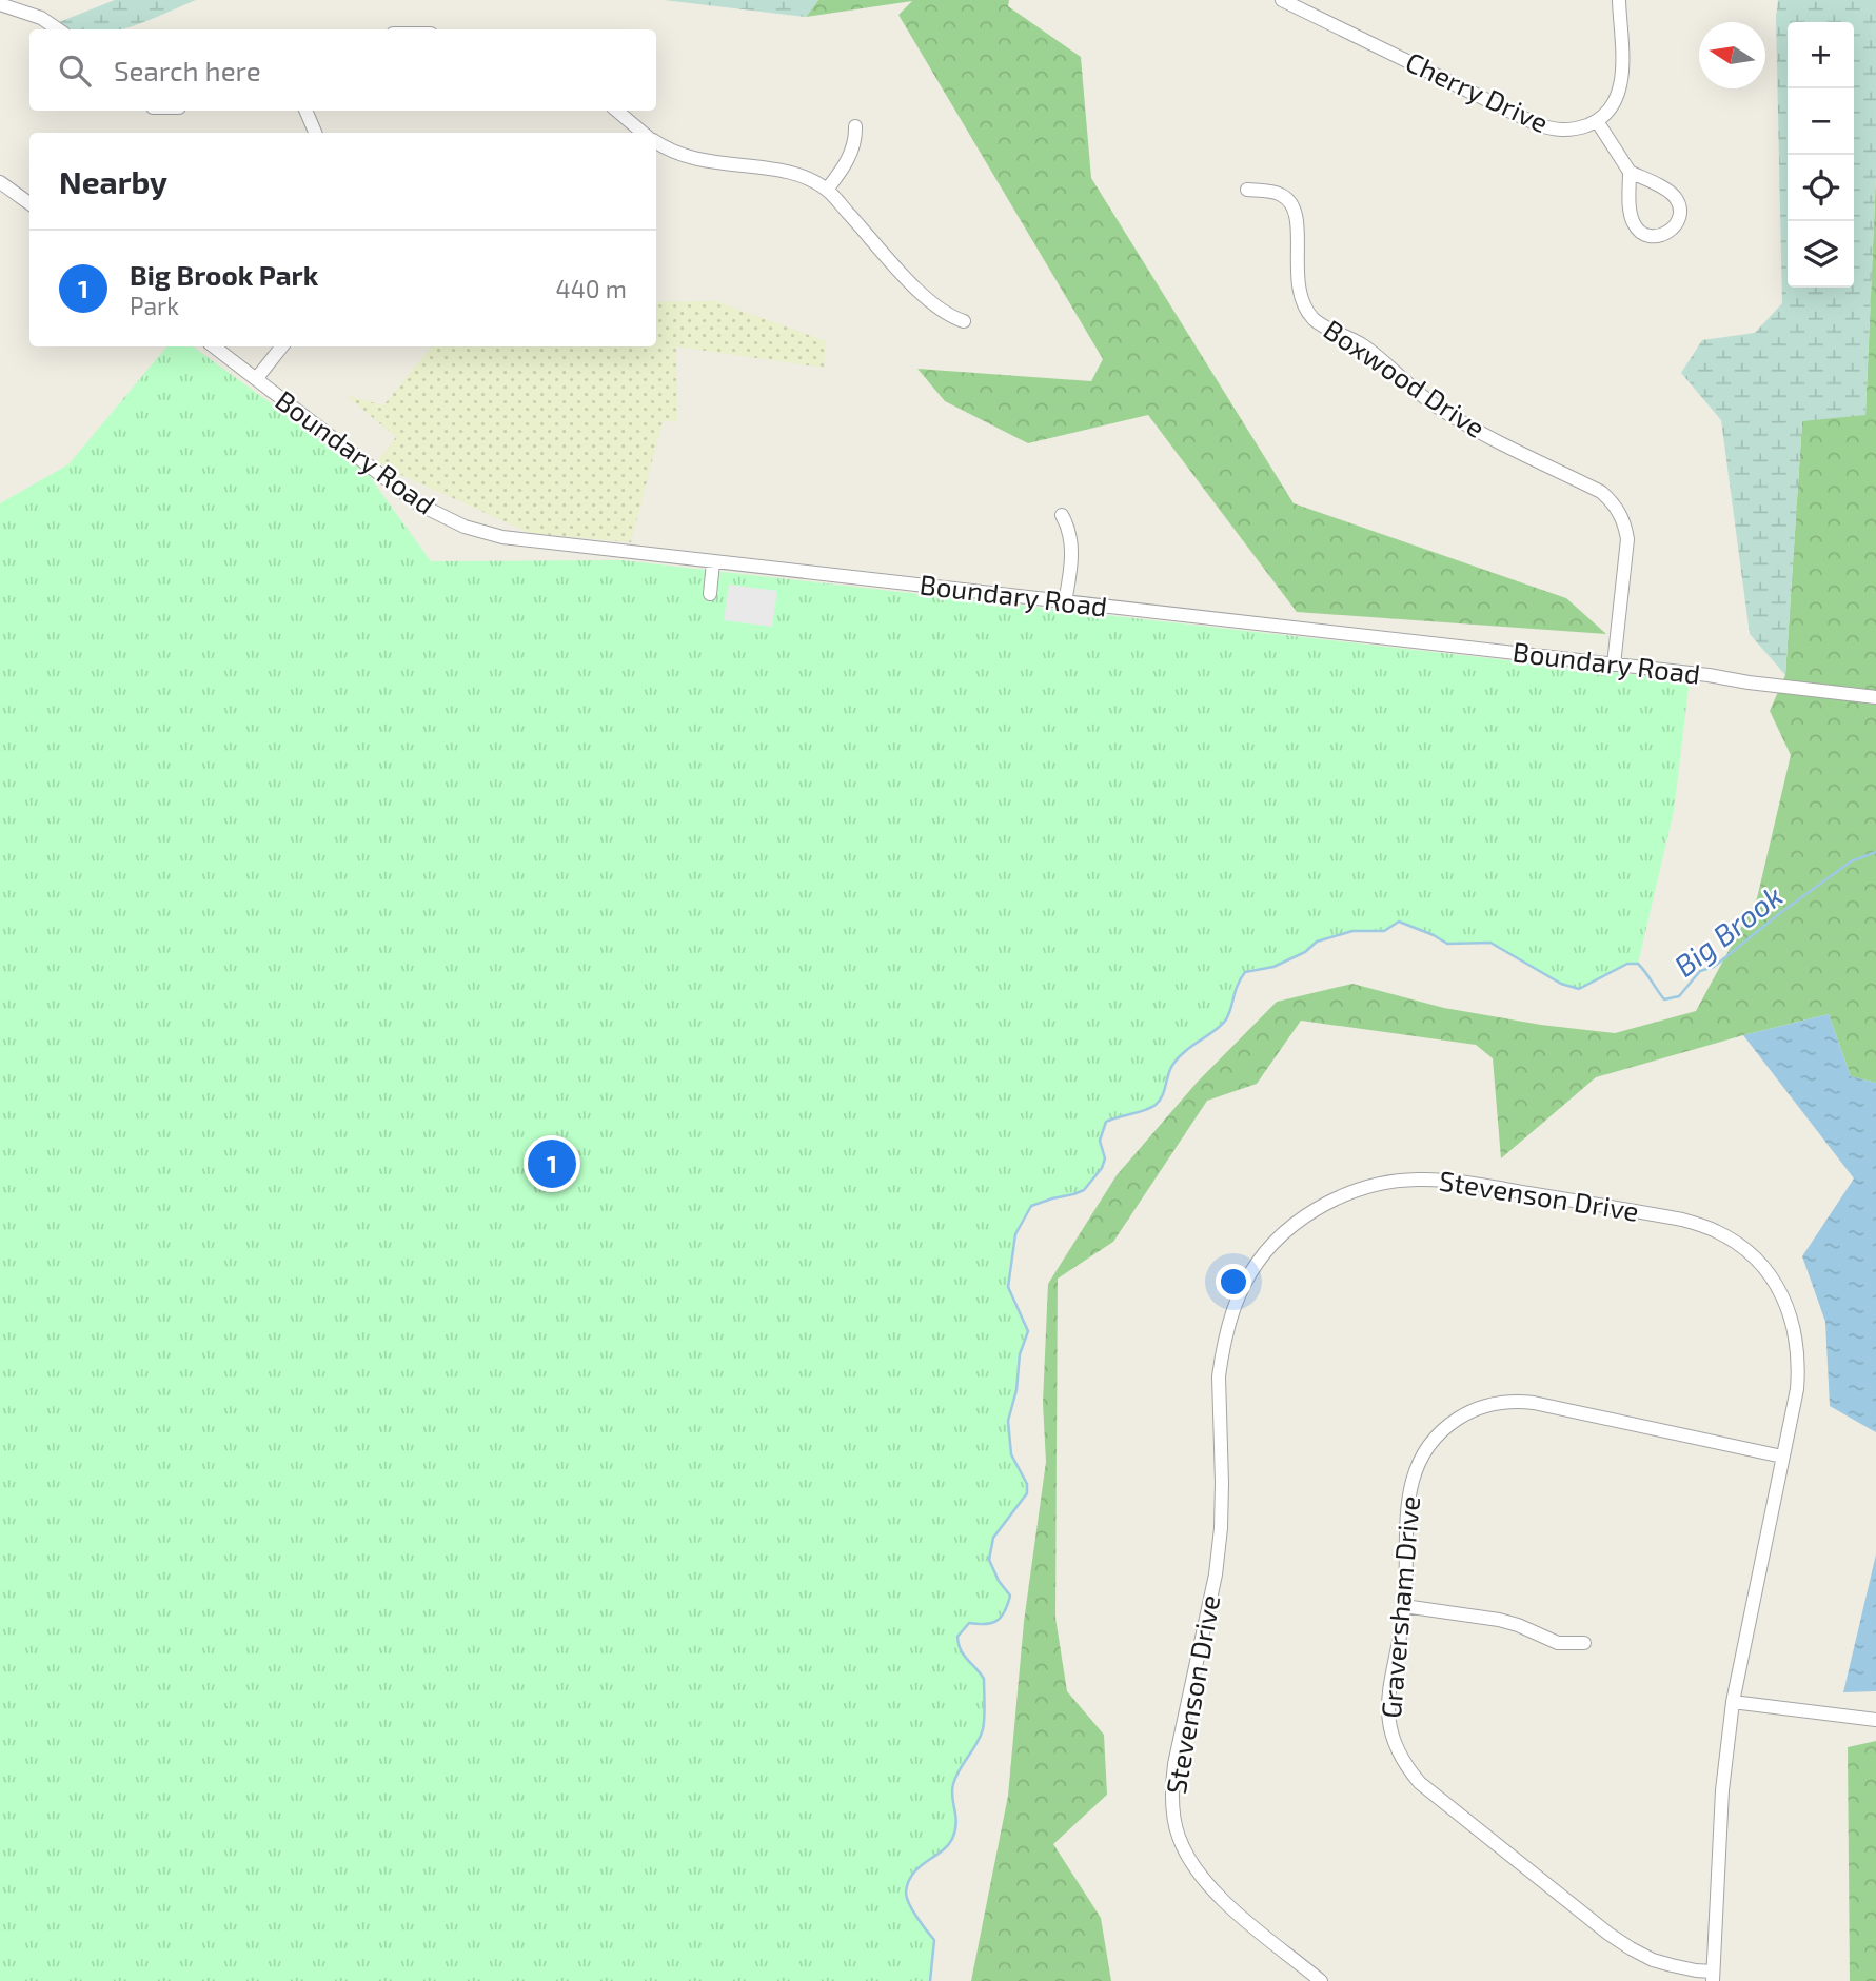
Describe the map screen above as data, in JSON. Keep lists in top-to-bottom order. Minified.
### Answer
{"streets":{"street":["Cherry Drive","Boxwood Drive","Boundary Road","Stevenson Drive","Graversham Drive"]},"crossings":[["Boxwood Drive","Boundary Road"],["Stevenson Drive","Graversham Drive"]],"water":["Big Brook"],"north":"left","page":{"map_buttons":["+","−"],"search":"Search here","heading":"Nearby","list":[{"mark":"1","name":"Big Brook Park","note":"Park","value":"440 m"}],"pins":"1"}}
